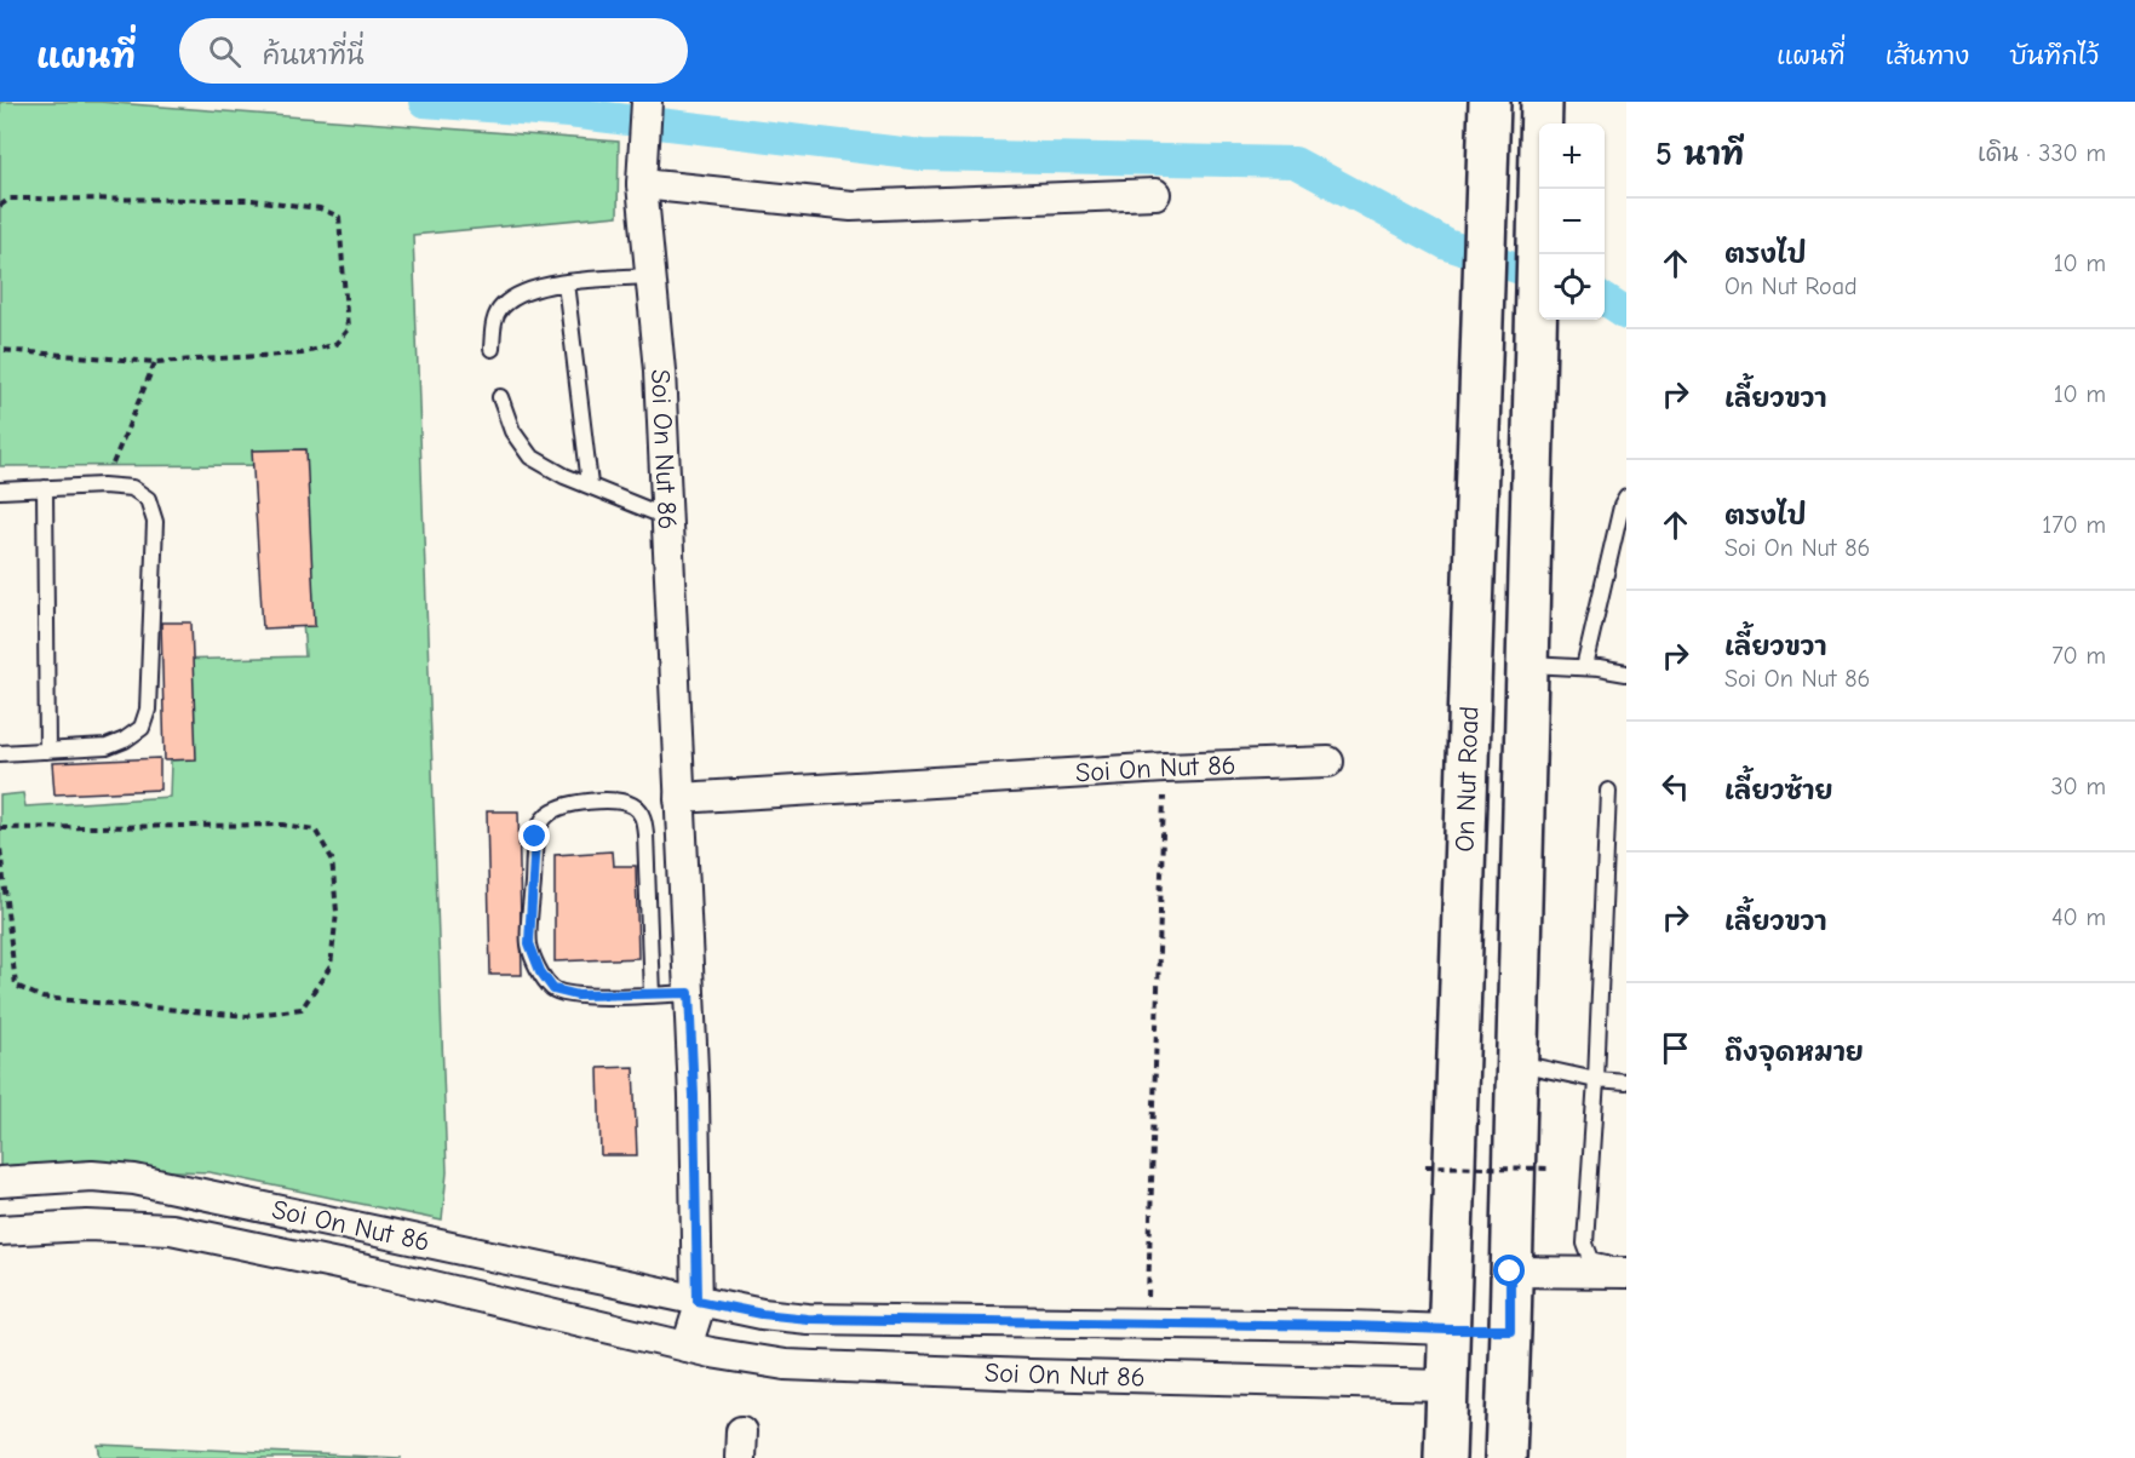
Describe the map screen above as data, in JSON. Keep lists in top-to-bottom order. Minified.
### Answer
{"streets":{"main road":["On Nut Road"],"street":["Soi On Nut 86"]},"crossings":[["Soi On Nut 86","On Nut Road"]],"page":{"header":"แผนที่","search":"ค้นหาที่นี่","nav":["แผนที่","เส้นทาง","บันทึกไว้"],"heading":["5 นาที","เดิน · 330 m"],"map_buttons":["+","−"],"list":[["ตรงไป","On Nut Road","10 m"],["เลี้ยวขวา","10 m"],["ตรงไป","Soi On Nut 86","170 m"],["เลี้ยวขวา","Soi On Nut 86","70 m"],["เลี้ยวซ้าย","30 m"],["เลี้ยวขวา","40 m"],"ถึงจุดหมาย"]}}
